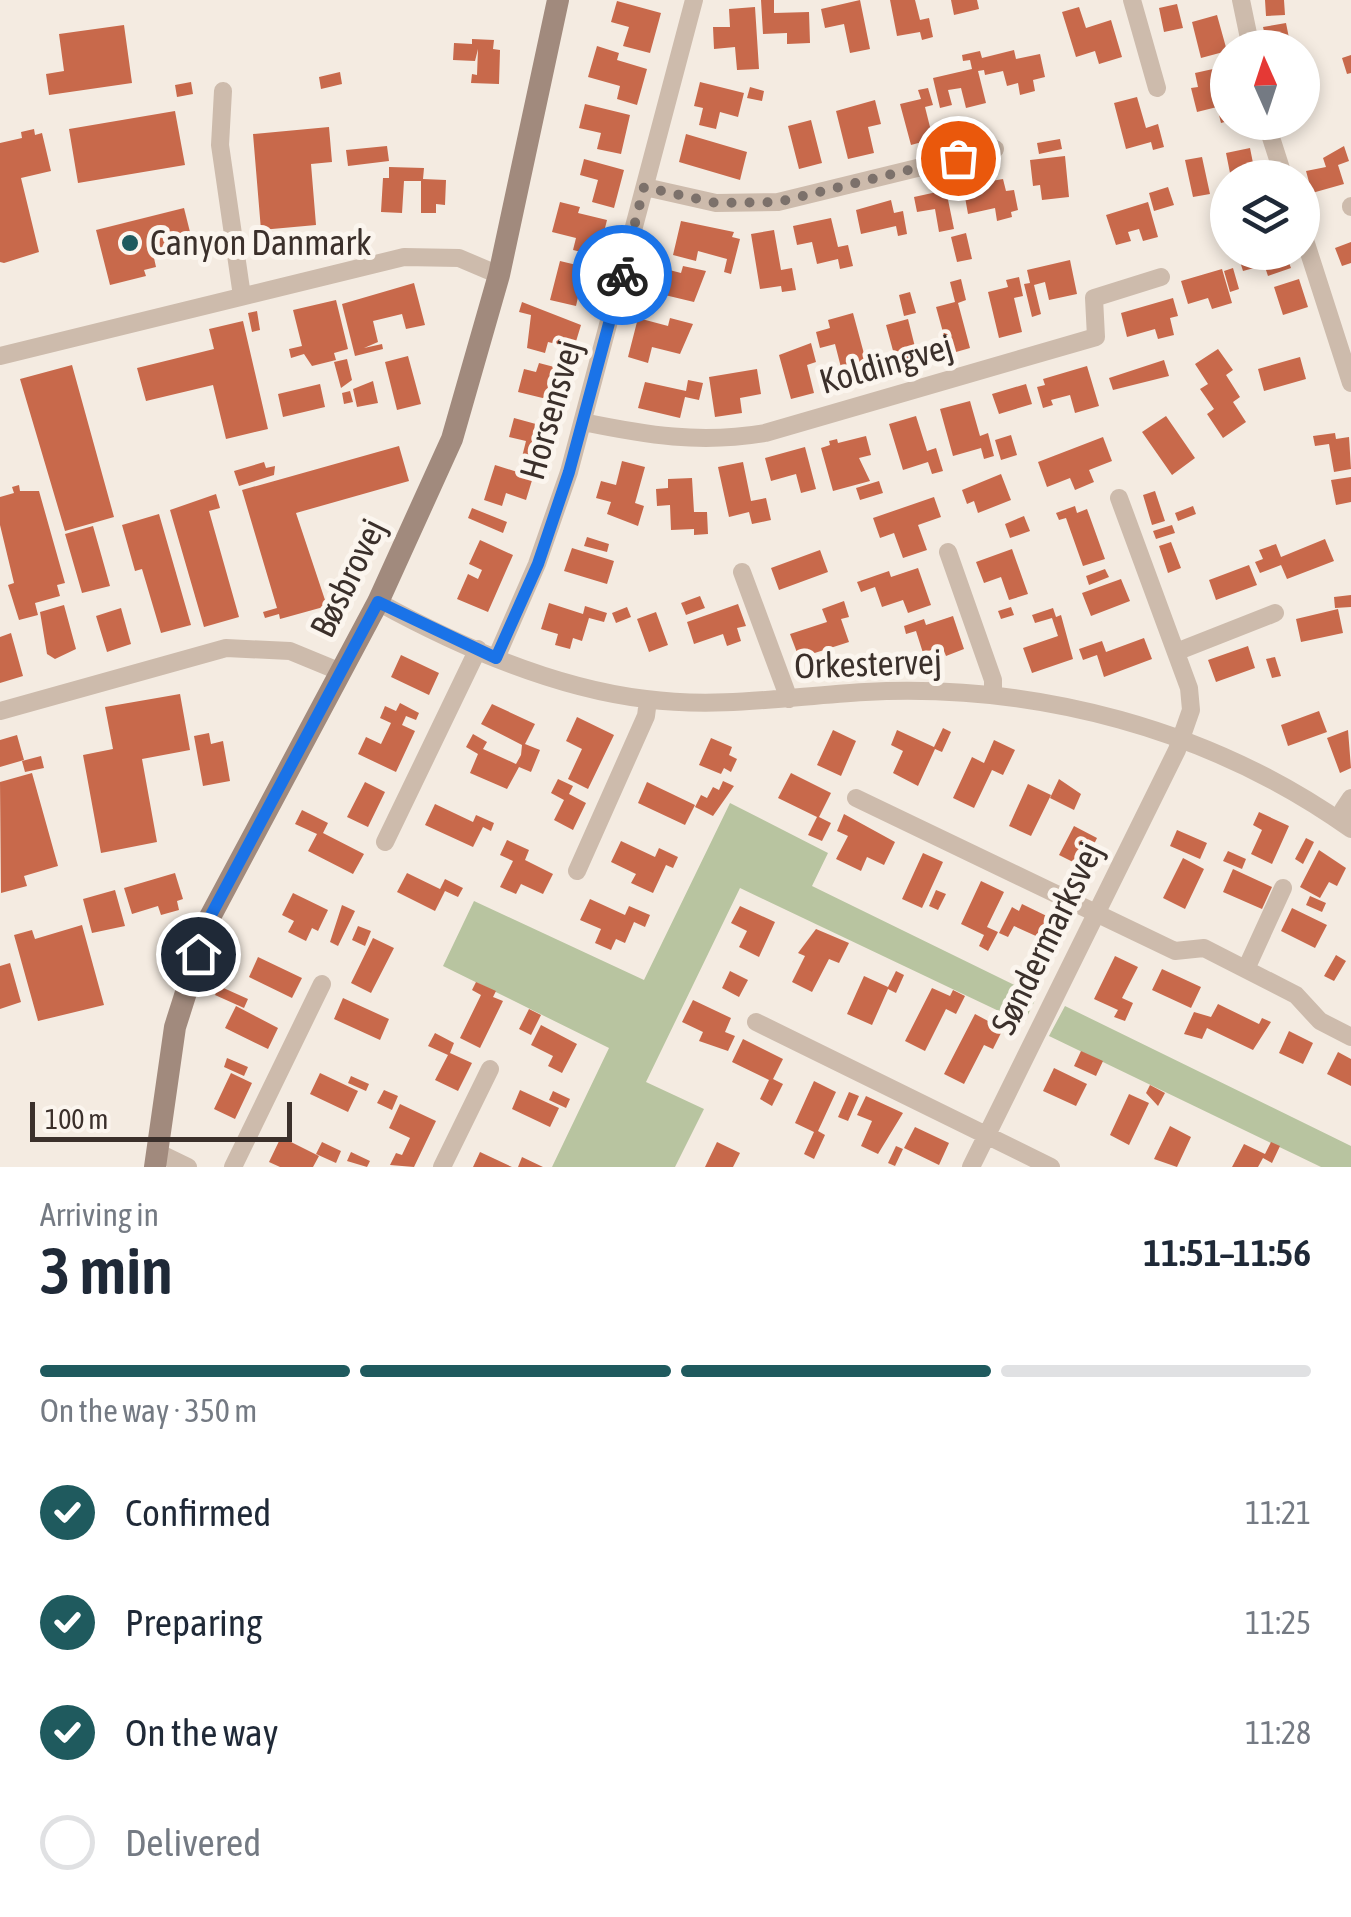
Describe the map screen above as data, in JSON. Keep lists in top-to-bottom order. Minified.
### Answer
{"streets":{"street":["Koldingvej","Horsensvej","Bøsbrovej","Orkestervej","Søndermarksvej"]},"crossings":[["Koldingvej","Horsensvej"],["Horsensvej","Orkestervej"],["Bøsbrovej","Orkestervej"],["Orkestervej","Søndermarksvej"]],"places":["Canyon Danmark"],"scale_bar":"100 m","north":"top","page":{"scale":"100 m","heading":["3 min","Arriving in","11:51–11:56"],"bar":"On the way · 350 m","list":[["Confirmed","11:21"],["Preparing","11:25"],["On the way","11:28"],"Delivered"]}}
